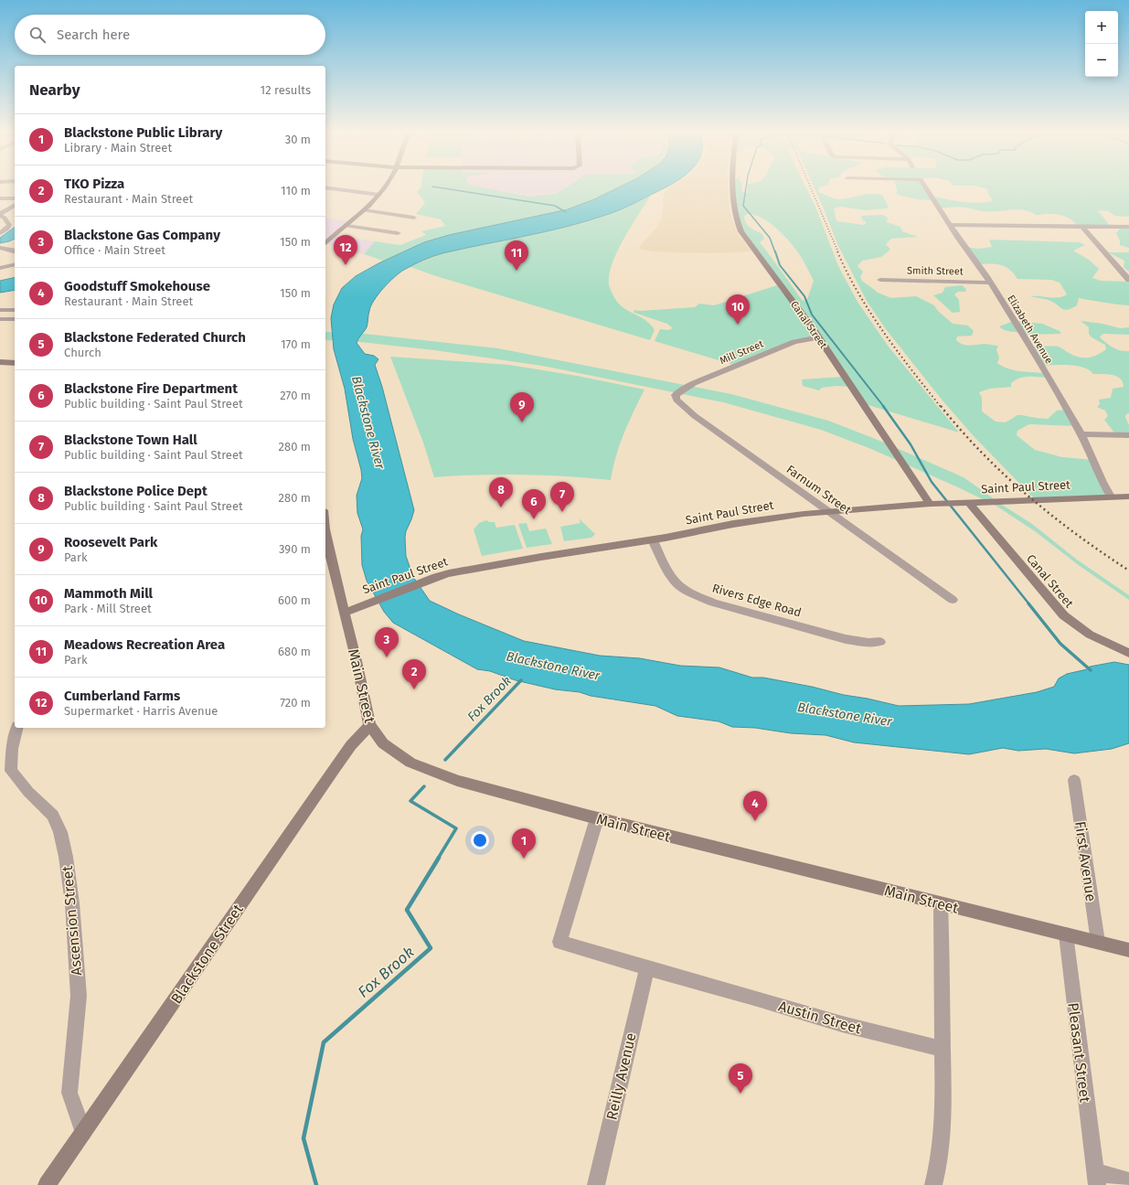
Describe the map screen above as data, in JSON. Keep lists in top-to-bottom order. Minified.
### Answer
{"streets":{"main road":["Canal Street","Saint Paul Street","Main Street","Blackstone Street"],"street":["Smith Street","Elizabeth Avenue","Mill Street","Farnum Street","Rivers Edge Road","First Avenue","Ascension Street","Austin Street","Pleasant Street","Reilly Avenue"]},"crossings":[["Smith Street","Elizabeth Avenue"],["Canal Street","Mill Street"],["Canal Street","Saint Paul Street"],["Elizabeth Avenue","Saint Paul Street"],["Mill Street","Farnum Street"],["Saint Paul Street","Farnum Street"],["Saint Paul Street","Rivers Edge Road"],["Saint Paul Street","Main Street"],["Main Street","First Avenue"],["Main Street","Blackstone Street"],["Main Street","Austin Street"],["Main Street","Pleasant Street"],["Ascension Street","Blackstone Street"],["Austin Street","Reilly Avenue"]],"water":["Blackstone River","Fox Brook"],"page":{"map_buttons":["+","−"],"search":"Search here","heading":["Nearby","12 results"],"list":[{"mark":"1","name":"Blackstone Public Library","note":"Library · Main Street","value":"30 m"},{"mark":"2","name":"TKO Pizza","note":"Restaurant · Main Street","value":"110 m"},{"mark":"3","name":"Blackstone Gas Company","note":"Office · Main Street","value":"150 m"},{"mark":"4","name":"Goodstuff Smokehouse","note":"Restaurant · Main Street","value":"150 m"},{"mark":"5","name":"Blackstone Federated Church","note":"Church","value":"170 m"},{"mark":"6","name":"Blackstone Fire Department","note":"Public building · Saint Paul Street","value":"270 m"},{"mark":"7","name":"Blackstone Town Hall","note":"Public building · Saint Paul Street","value":"280 m"},{"mark":"8","name":"Blackstone Police Dept","note":"Public building · Saint Paul Street","value":"280 m"},{"mark":"9","name":"Roosevelt Park","note":"Park","value":"390 m"},{"mark":"10","name":"Mammoth Mill","note":"Park · Mill Street","value":"600 m"},{"mark":"11","name":"Meadows Recreation Area","note":"Park","value":"680 m"},{"mark":"12","name":"Cumberland Farms","note":"Supermarket · Harris Avenue","value":"720 m"}],"pins":["12","11","10","9","8","7","6","3","2","4","1","5"]}}
